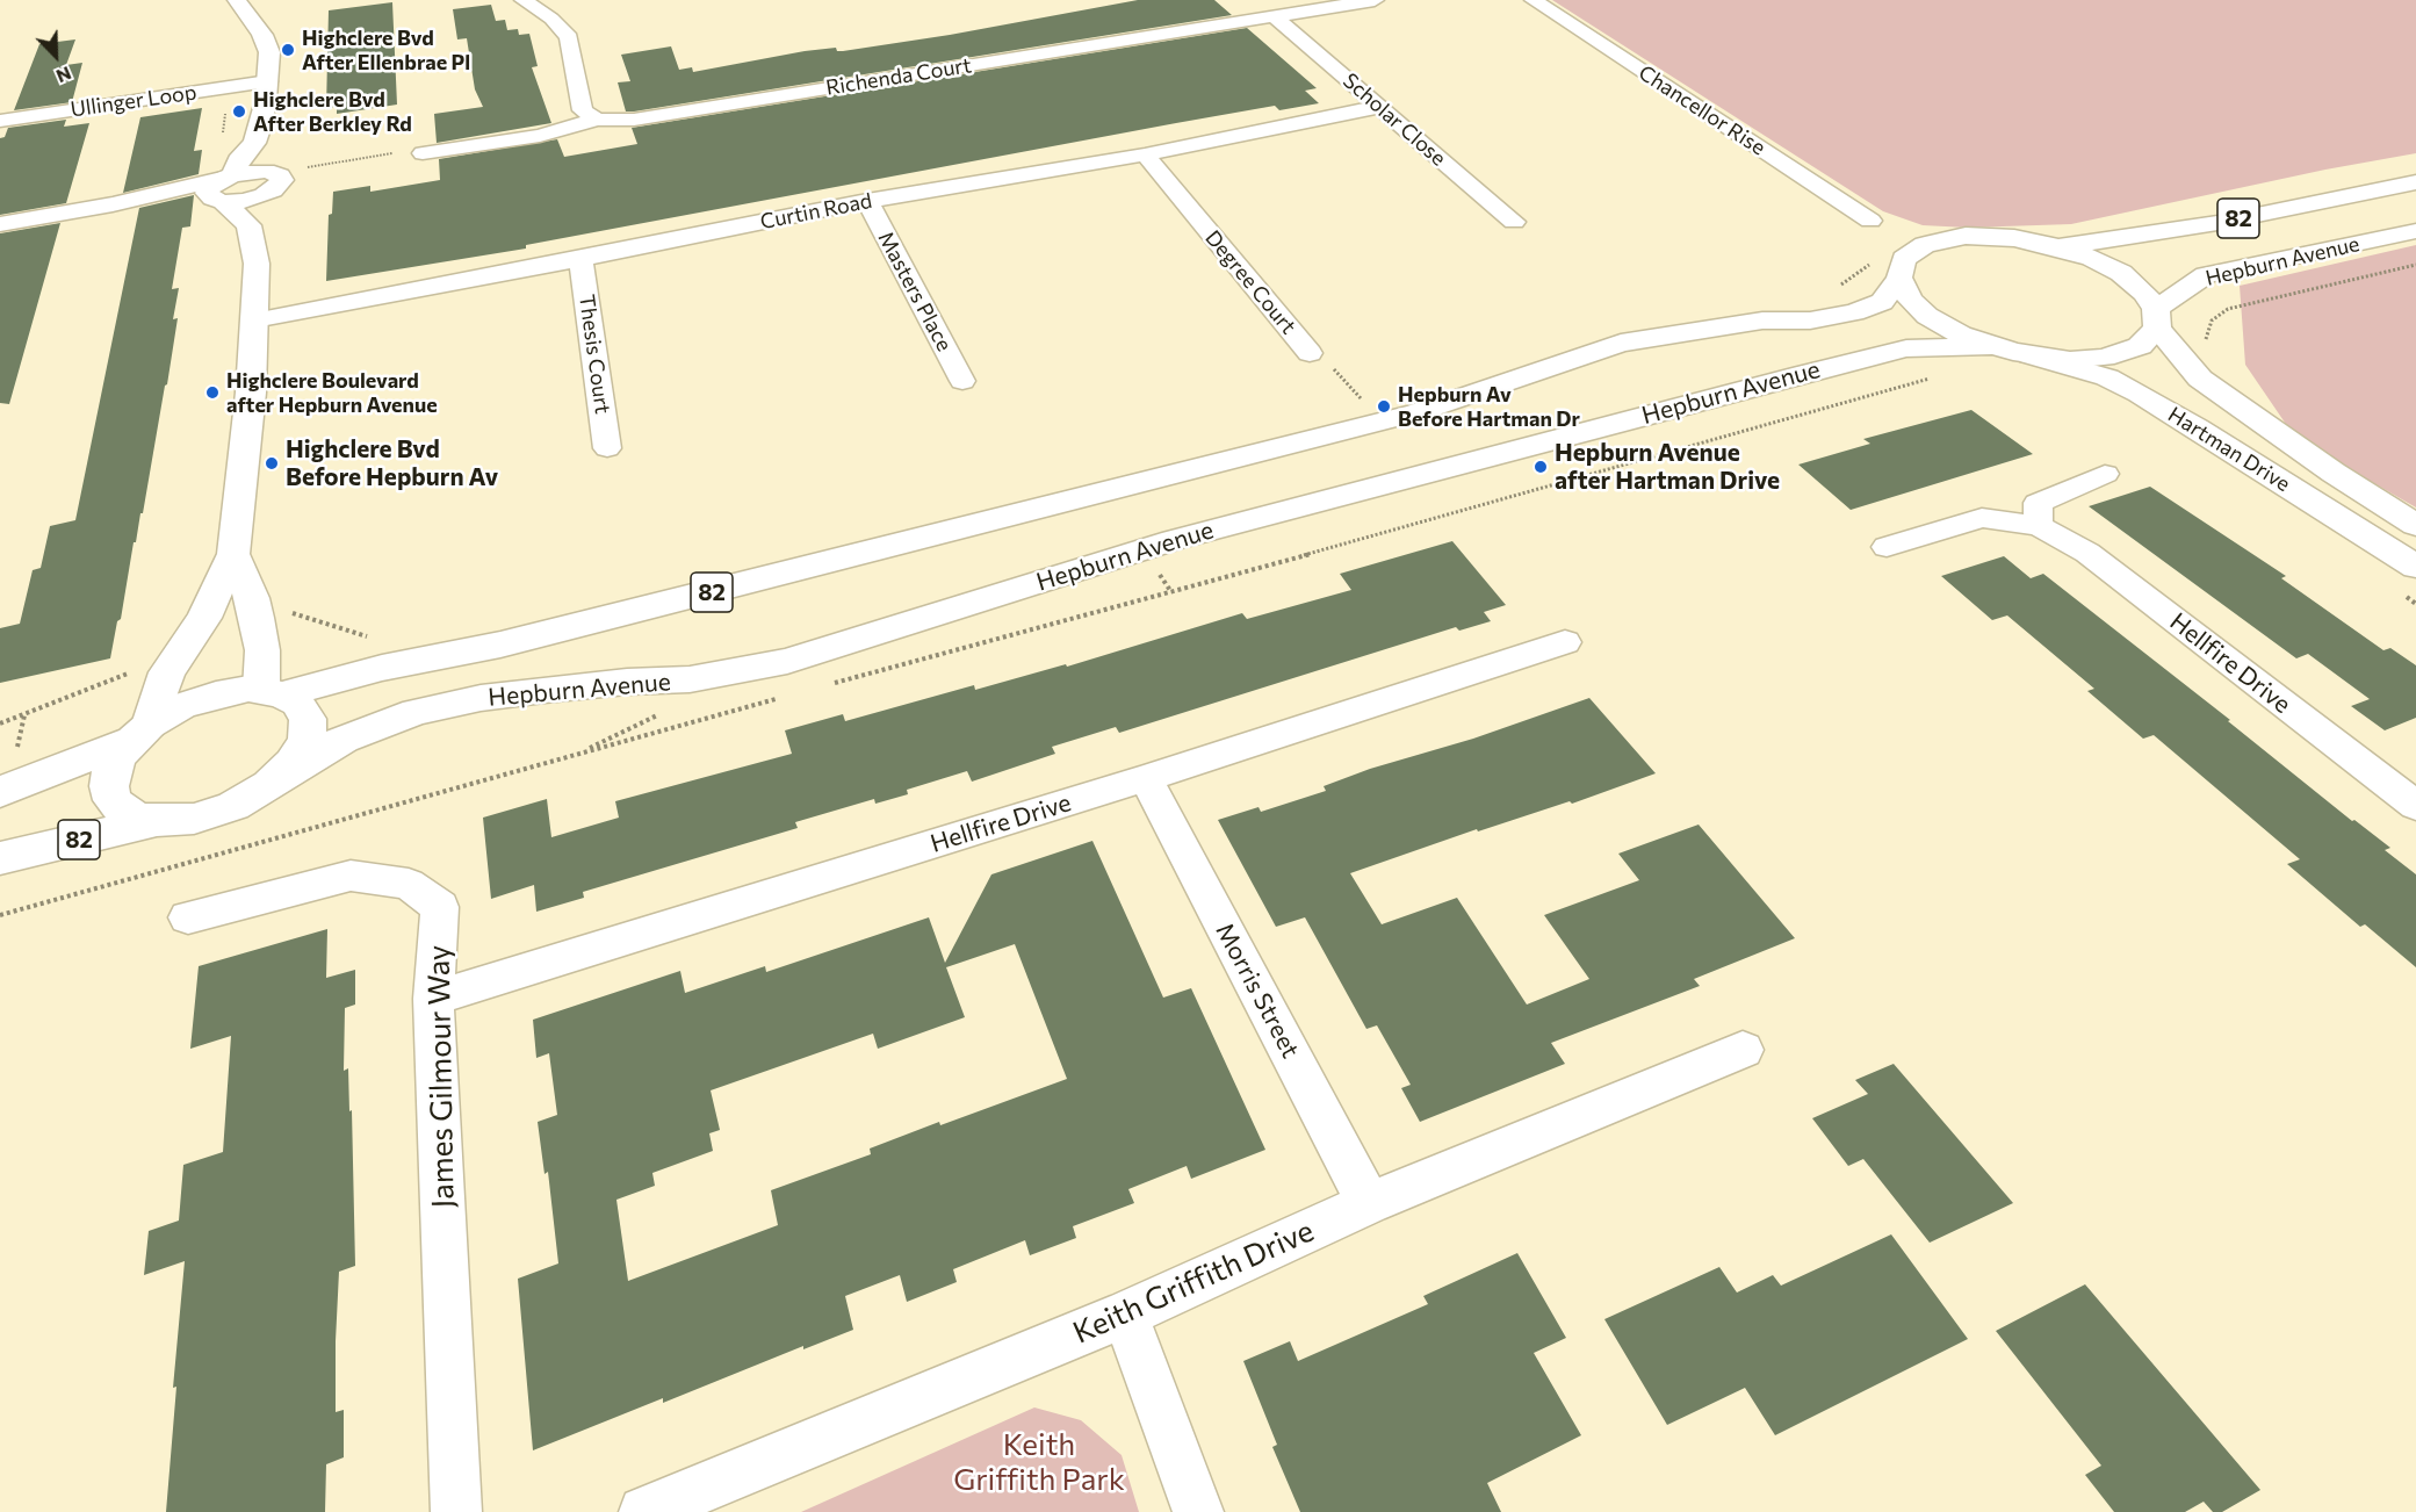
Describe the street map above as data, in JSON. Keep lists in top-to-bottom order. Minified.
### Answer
{"streets":{"main road":["82","Hepburn Avenue","Hartman Drive"],"street":["Richenda Court","Ullinger Loop","Chancellor Rise","Scholar Close","Curtin Road","Degree Court","Masters Place","Thesis Court","Hellfire Drive","Morris Street","James Gilmour Way","Keith Griffith Drive"]},"crossings":[["Richenda Court","Scholar Close"],["Scholar Close","Curtin Road"],["Curtin Road","Degree Court"],["Curtin Road","Masters Place"],["Curtin Road","Thesis Court"],["82","Hepburn Avenue"],["82","Hartman Drive"],["Hepburn Avenue","Hartman Drive"],["Hellfire Drive","Morris Street"],["Hellfire Drive","James Gilmour Way"],["Morris Street","Keith Griffith Drive"]],"parks":["Keith Griffith Park"],"places":["Highclere Bvd After Ellenbrae Pl","Highclere Bvd After Berkley Rd","Highclere Boulevard after Hepburn Avenue","Hepburn Av Before Hartman Dr","Highclere Bvd Before Hepburn Av","Hepburn Avenue after Hartman Drive"],"north":"bottom right"}
